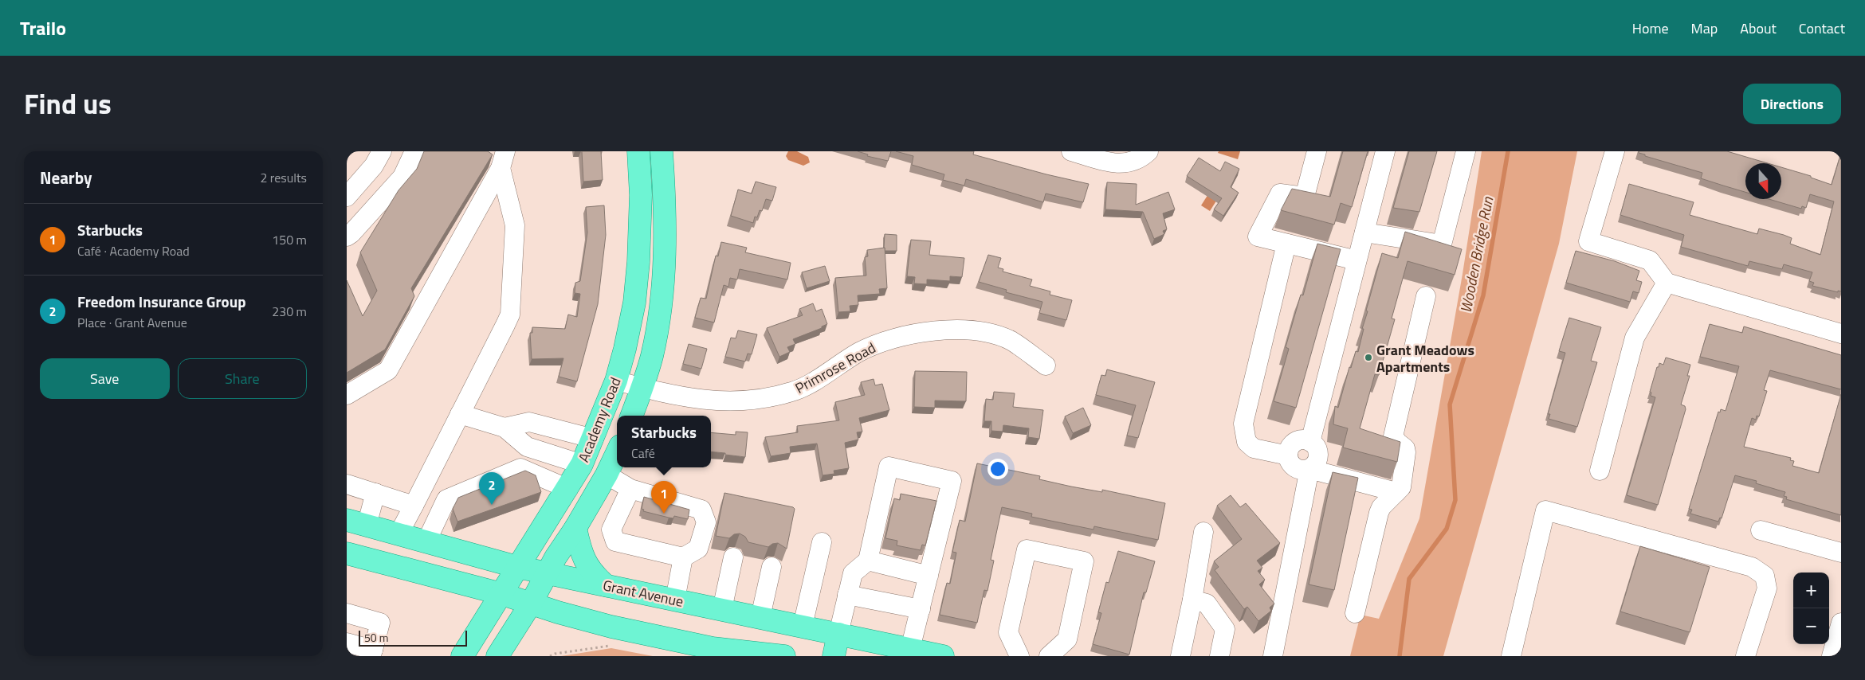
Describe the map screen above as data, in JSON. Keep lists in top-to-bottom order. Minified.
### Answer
{"streets":{"main road":["Academy Road","Grant Avenue"],"street":["Primrose Road"]},"crossings":[["Primrose Road","Academy Road"],["Academy Road","Grant Avenue"]],"water":["Wooden Bridge Run"],"places":["Grant Meadows Apartments"],"scale_bar":"50 m","north":"bottom","page":{"header":"Trailo","nav":["Home","Map","About","Contact"],"title":"Find us","buttons":["Directions",["Save","Share"]],"heading":["Nearby","2 results"],"list":[{"mark":"1","name":"Starbucks","note":"Café · Academy Road","value":"150 m"},{"mark":"2","name":"Freedom Insurance Group","note":"Place · Grant Avenue","value":"230 m"}],"popup":["Starbucks","Café"],"pins":["2","1"],"map_buttons":["+","−"],"scale":"50 m"}}
